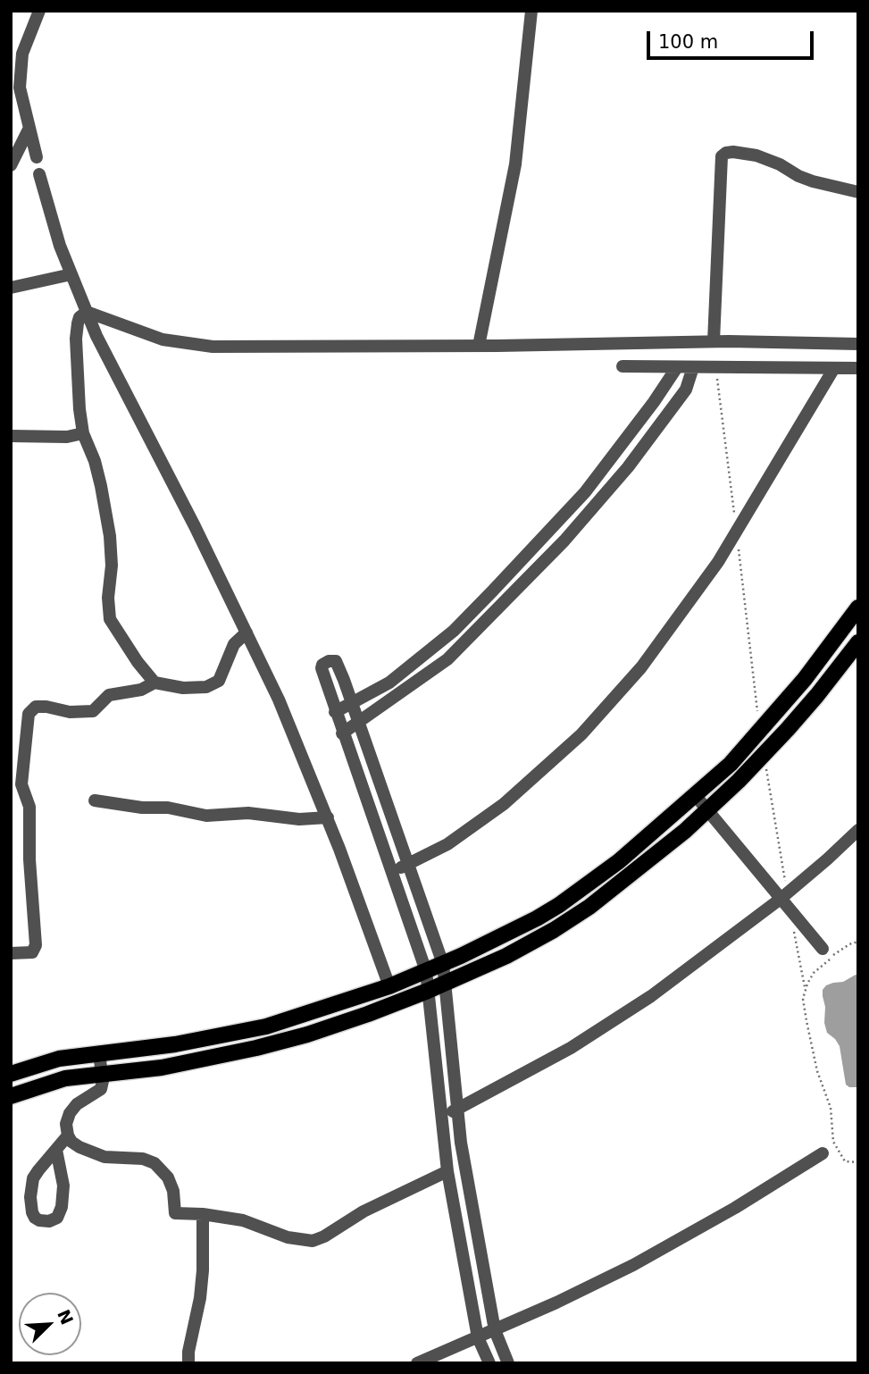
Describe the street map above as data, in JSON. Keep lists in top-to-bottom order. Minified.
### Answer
{"scale_bar":"100 m","north":"top right"}
